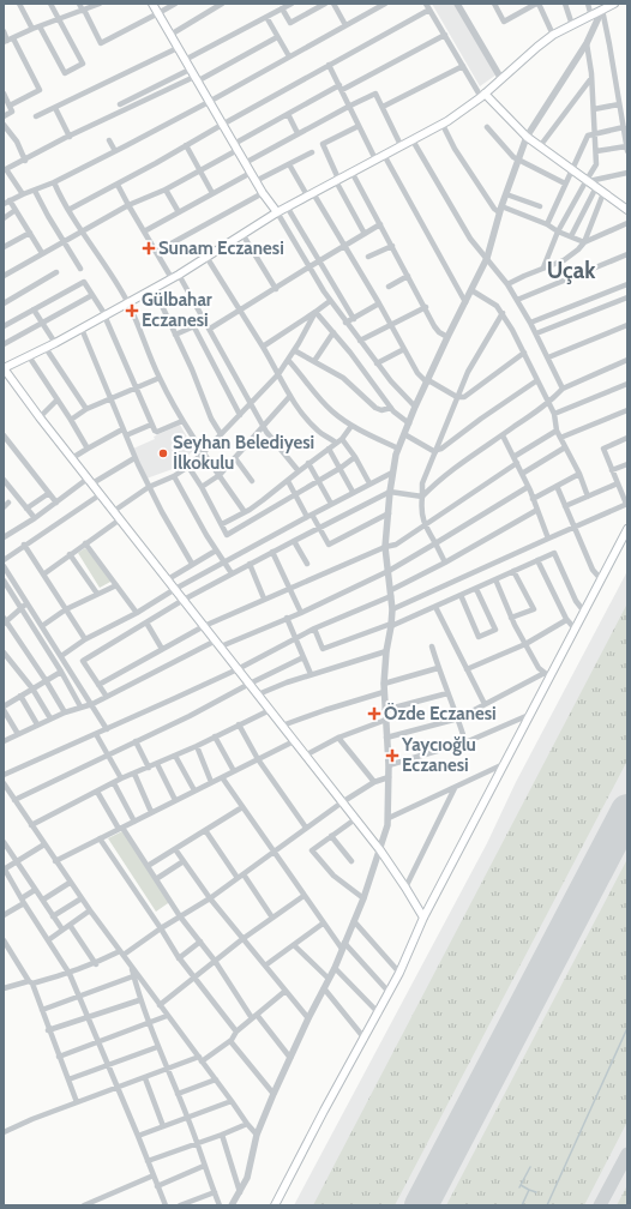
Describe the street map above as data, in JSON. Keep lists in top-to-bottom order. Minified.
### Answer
{"districts":["Uçak"],"places":{"health":["Sunam Eczanesi","Gülbahar Eczanesi","Özde Eczanesi","Yaycıoğlu Eczanesi"],"other":["Seyhan Belediyesi İlkokulu"]}}
